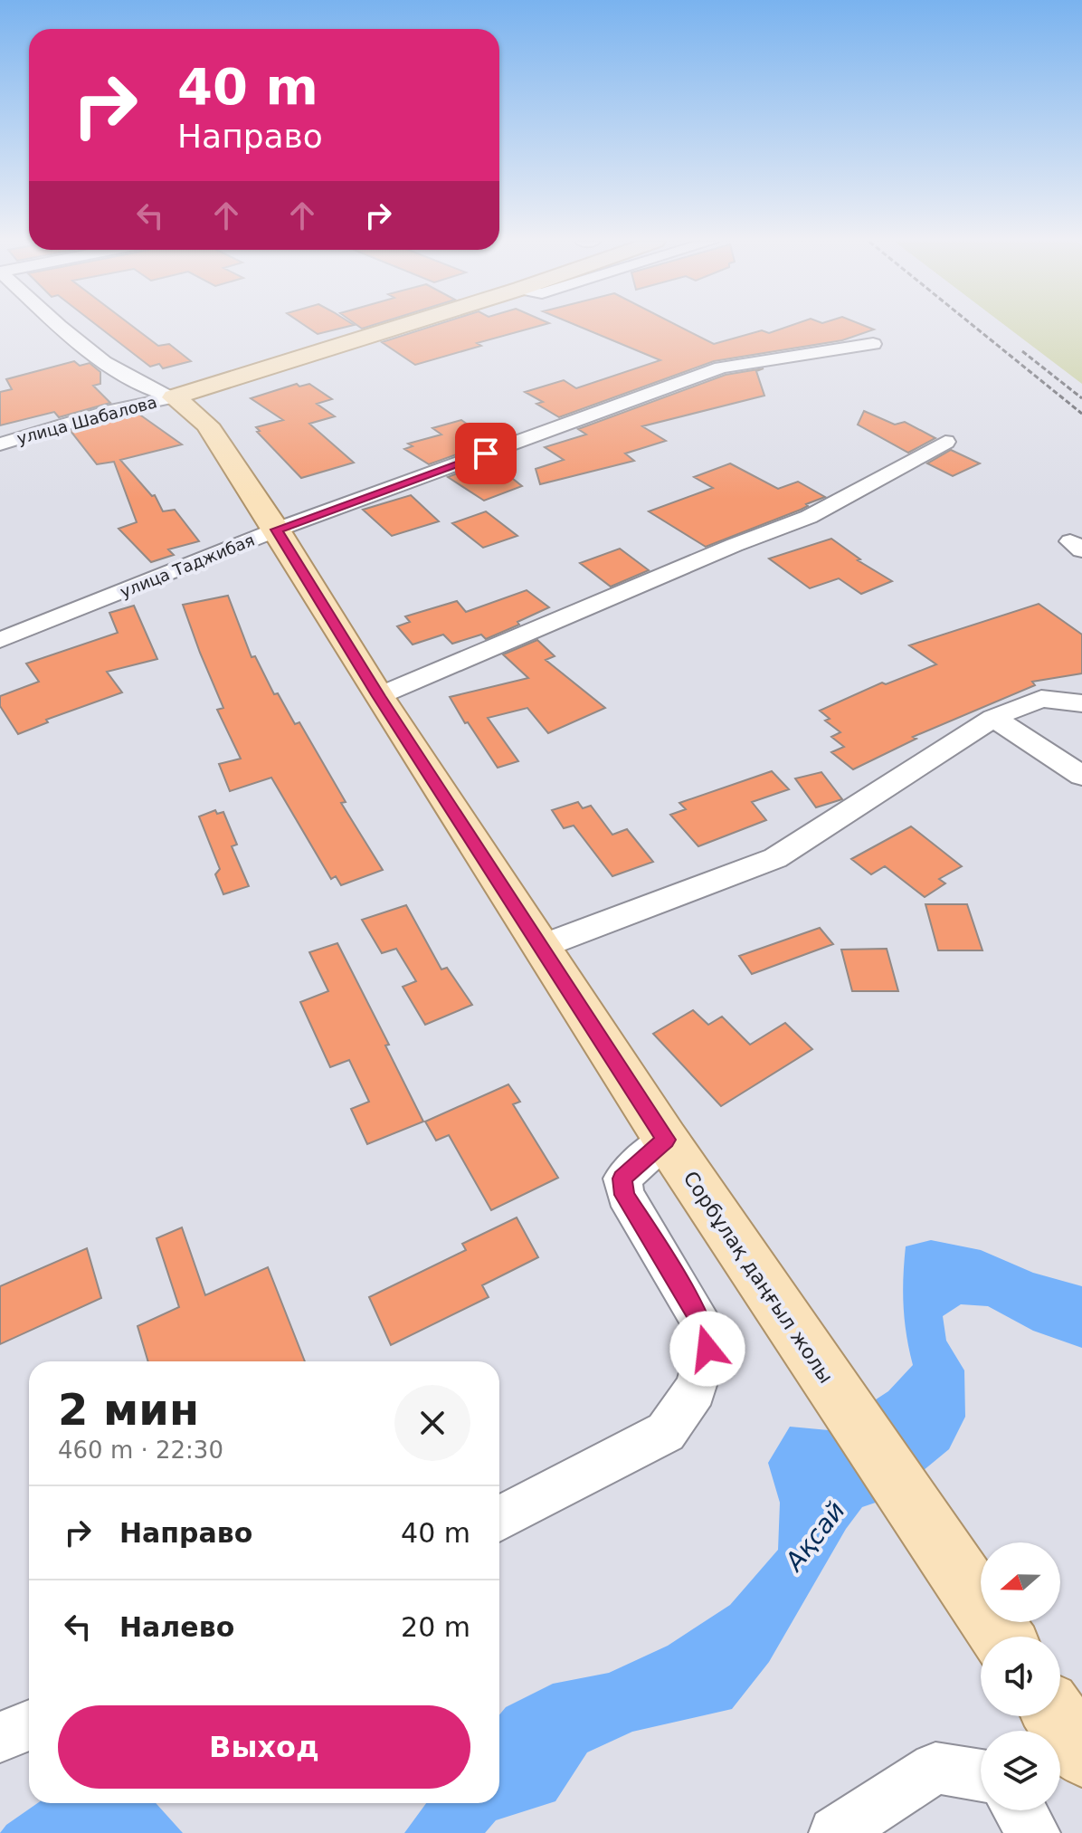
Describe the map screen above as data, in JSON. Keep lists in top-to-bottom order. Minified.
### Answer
{"streets":{"main road":["Сорбұлақ даңғыл жолы"],"street":["улица Шабалова","улица Таджибая"]},"crossings":[["улица Шабалова","Сорбұлақ даңғыл жолы"],["улица Таджибая","Сорбұлақ даңғыл жолы"]],"water":["Ақсай"],"north":"left","page":{"turn":["40 m","Направо"],"heading":["2 мин","460 m · 22:30"],"list":[{"name":"Направо","value":"40 m"},{"name":"Налево","value":"20 m"}],"buttons":"Выход"}}
